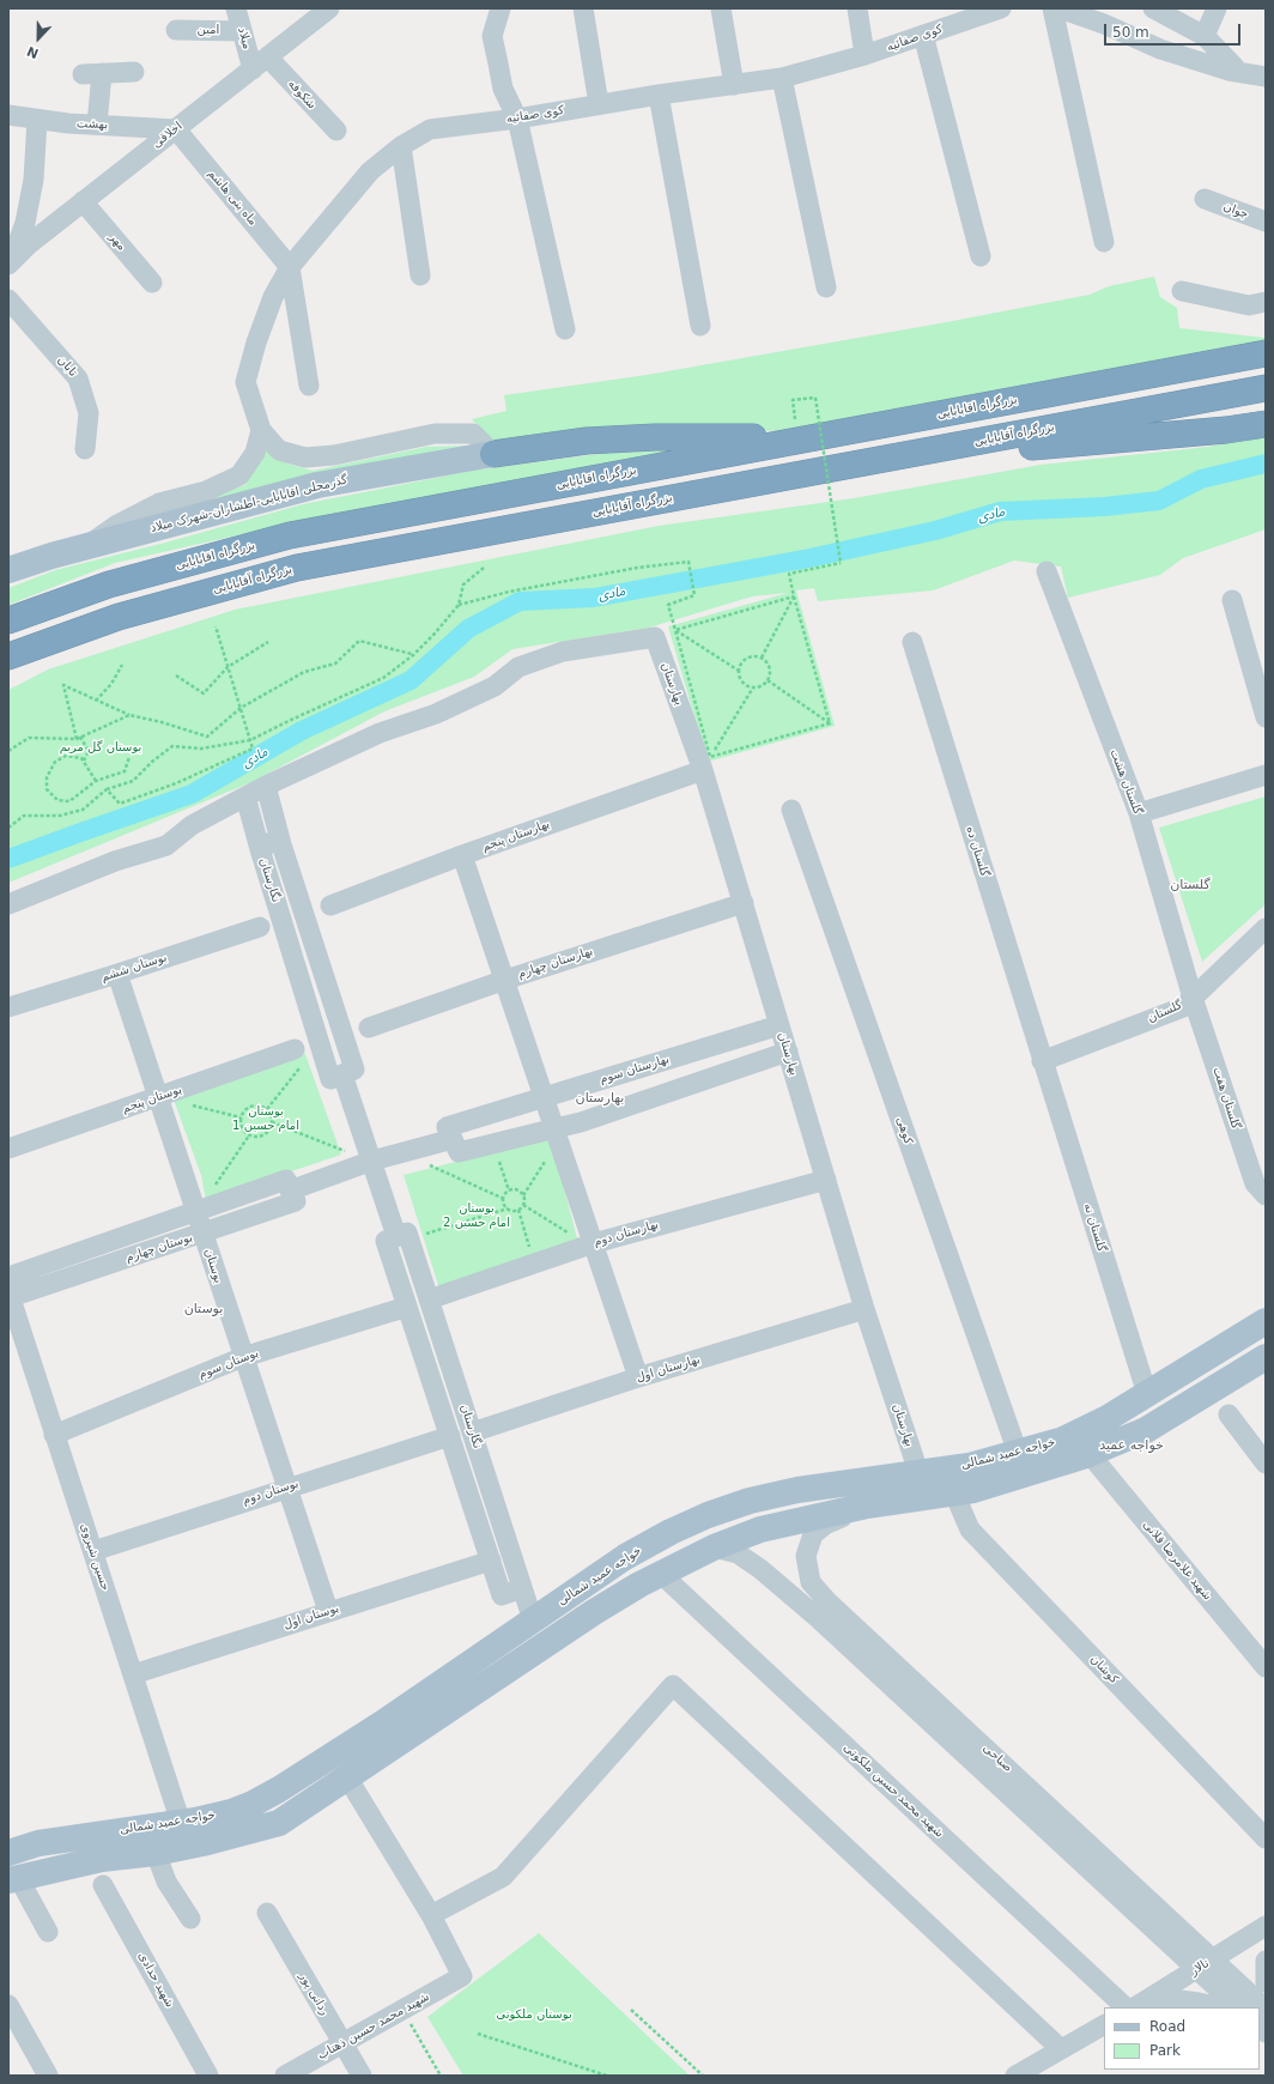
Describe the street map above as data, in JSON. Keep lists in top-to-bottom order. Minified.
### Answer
{"streets":{"highway":["بزرگراه اقابابایی","بزرگراه آقابابایی"],"main road":["گذرمحلی اقابابایی-اطشاران-شهرک میلاد","خواجه عمید شمالی"],"street":["امین","میلاد","کوی صفائیه","شکوفه","بهشت","اخلاقی","ماه بنی هاشم","جوان","مهر","تابان","بهارستان","گلستان هشت","بهارستان پنجم","گلستان ده","نگارستان","بهارستان چهارم","بوستان ششم","گلستان","بهارستان سوم","گلستان هفت","بوستان پنجم","کوهی","گلستان نه","بهارستان دوم","بوستان چهارم","بوستان","بوستان سوم","بهارستان اول","بوستان دوم","حسین شیروی","شهید غلامرضا قلانی","بوستان اول","کوشان","صباحی","شهید محمد حسین ملکوتی","تالار","شهید حدادی","ردانی پور","شهید محمد حسین ذهتاب"]},"crossings":[["امین","میلاد"],["میلاد","شکوفه"],["میلاد","اخلاقی"],["کوی صفائیه","ماه بنی هاشم"],["شکوفه","اخلاقی"],["بهشت","اخلاقی"],["بهشت","ماه بنی هاشم"],["اخلاقی","ماه بنی هاشم"],["اخلاقی","مهر"],["بهارستان","بهارستان پنجم"],["بهارستان","بهارستان چهارم"],["بهارستان","بهارستان سوم"],["بهارستان","بهارستان دوم"],["بهارستان","بهارستان اول"],["بهارستان","خواجه عمید شمالی"],["گلستان هشت","گلستان"],["گلستان هشت","گلستان هفت"],["گلستان ده","گلستان"],["گلستان ده","گلستان نه"],["نگارستان","بهارستان دوم"],["نگارستان","بهارستان اول"],["نگارستان","خواجه عمید شمالی"],["بوستان ششم","بوستان"],["گلستان","گلستان هفت"],["گلستان","گلستان نه"],["بوستان پنجم","بوستان"],["کوهی","خواجه عمید شمالی"],["گلستان نه","خواجه عمید شمالی"],["بوستان چهارم","بوستان"],["بوستان چهارم","حسین شیروی"],["بوستان","بوستان سوم"],["بوستان","بوستان دوم"],["بوستان","بوستان اول"],["بوستان سوم","حسین شیروی"],["خواجه عمید شمالی","حسین شیروی"],["خواجه عمید شمالی","شهید غلامرضا قلانی"],["خواجه عمید شمالی","کوشان"],["خواجه عمید شمالی","صباحی"],["خواجه عمید شمالی","شهید محمد حسین ملکوتی"],["بوستان دوم","حسین شیروی"],["حسین شیروی","بوستان اول"],["صباحی","تالار"],["ردانی پور","شهید محمد حسین ذهتاب"]],"districts":["گلستان","بهارستان","بوستان","خواجه عمید"],"water":["مادی"],"parks":["بوستان گل مریم","بوستان امام حسین 1","بوستان امام حسین 2","بوستان ملکوتی"],"legend":["Road","Park"],"scale_bar":"50 m","north":"bottom"}
